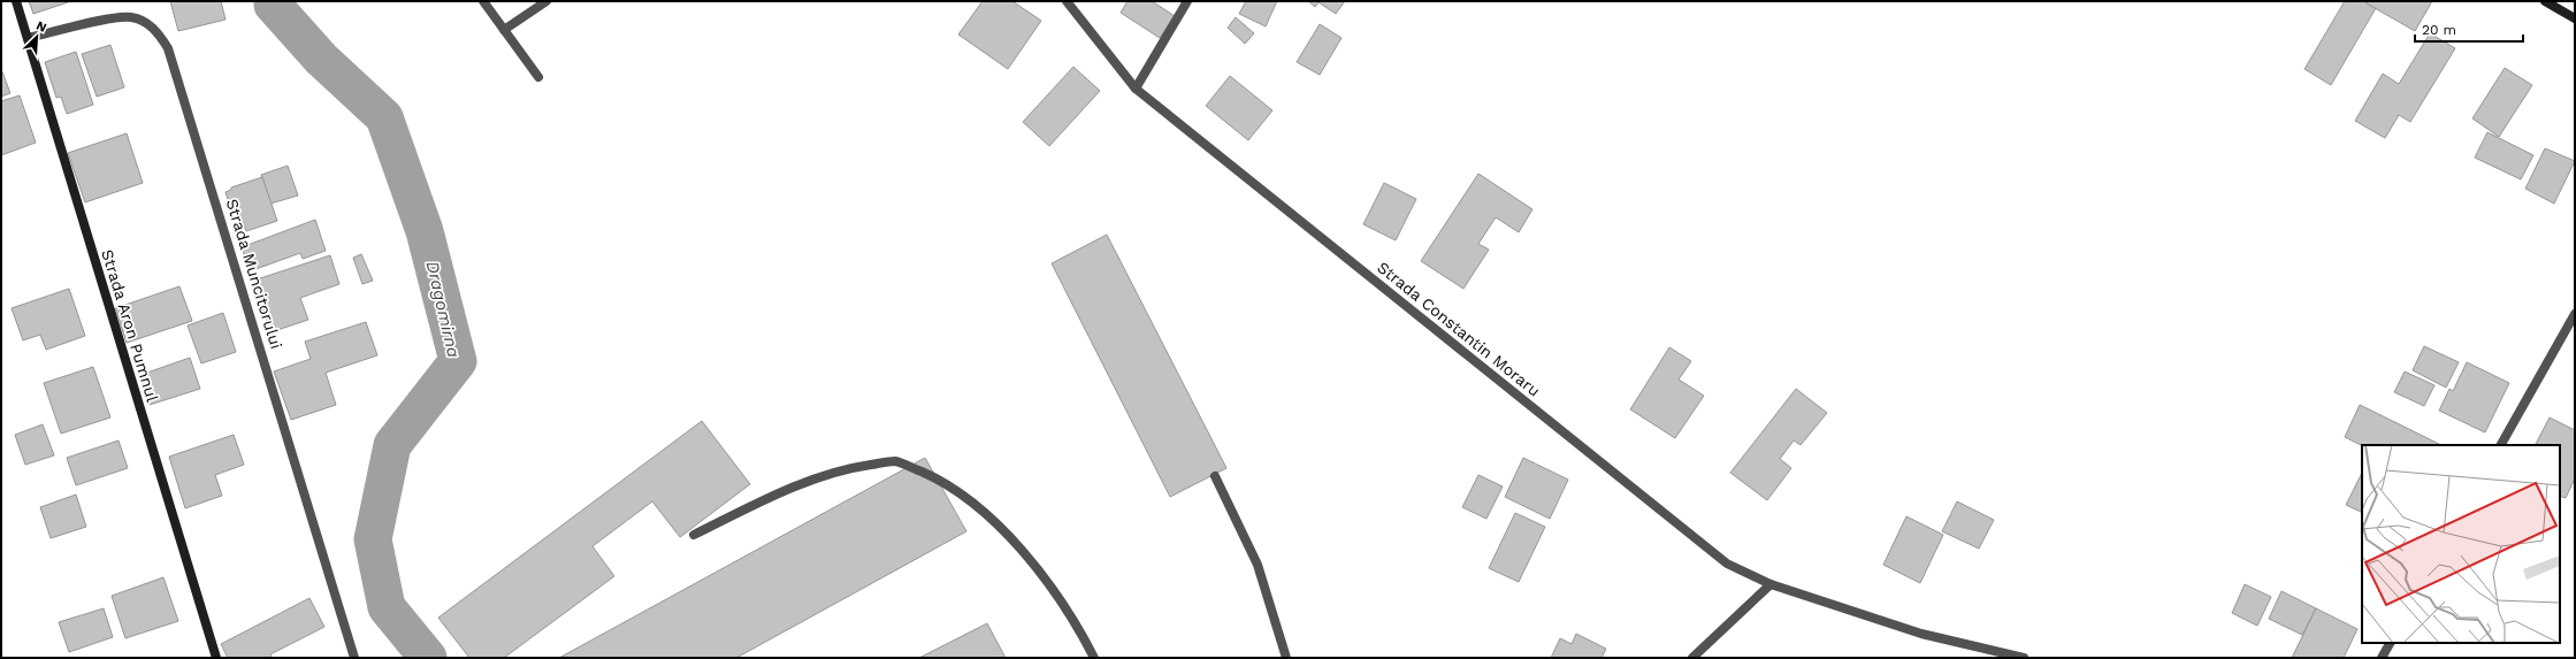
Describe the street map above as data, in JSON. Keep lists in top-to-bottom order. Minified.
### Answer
{"streets":{"street":["Strada Muncitorului","Strada Aron Pumnul","Strada Constantin Moraru"]},"crossings":[["Strada Muncitorului","Strada Aron Pumnul"]],"water":["Dragomirna"],"scale_bar":"20 m","north":"top right"}
